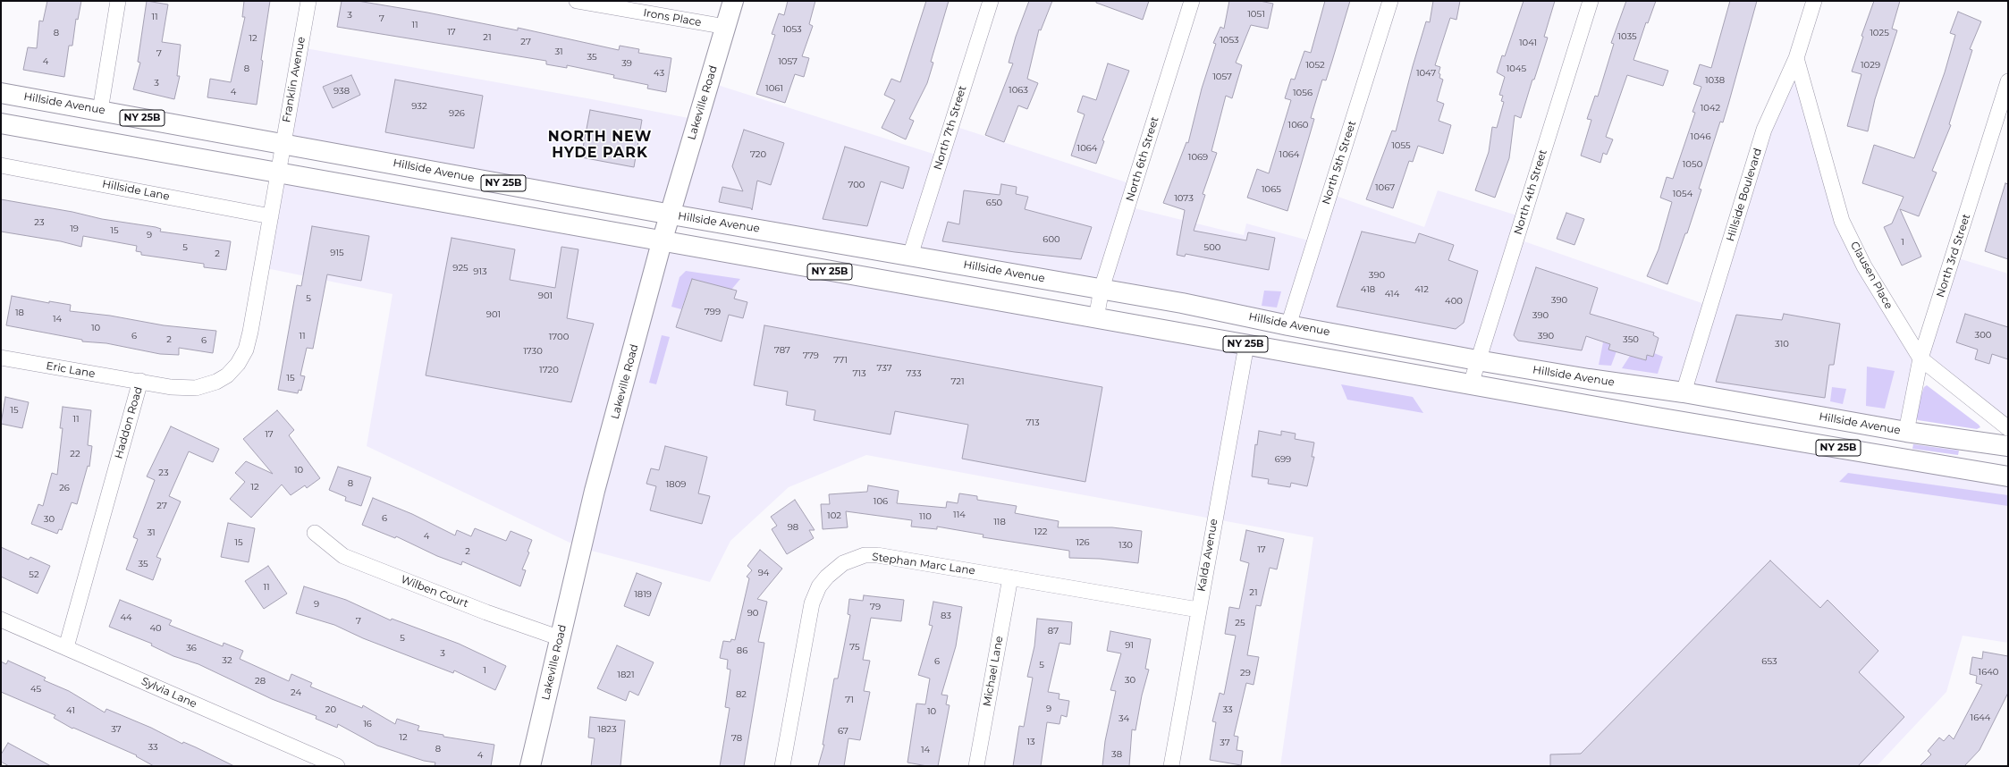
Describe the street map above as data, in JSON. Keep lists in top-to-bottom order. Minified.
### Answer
{"streets":{"main road":["Lakeville Road","Hillside Avenue","NY 25B"],"street":["Irons Place","Franklin Avenue","North 7th Street","North 6th Street","North 5th Street","Hillside Lane","North 4th Street","Hillside Boulevard","North 3rd Street","Clausen Place","Eric Lane","Haddon Road","Kalda Avenue","Stephan Marc Lane","Wilben Court","Michael Lane","Sylvia Lane"]},"crossings":[["Irons Place","Lakeville Road"],["Franklin Avenue","Hillside Avenue"],["Franklin Avenue","Haddon Road"],["Lakeville Road","Hillside Avenue"],["Lakeville Road","Wilben Court"],["Hillside Avenue","North 7th Street"],["Hillside Avenue","North 6th Street"],["Hillside Avenue","North 5th Street"],["Hillside Avenue","North 4th Street"],["Hillside Avenue","Hillside Boulevard"],["Hillside Avenue","North 3rd Street"],["Hillside Avenue","Haddon Road"],["Hillside Avenue","Kalda Avenue"],["Hillside Lane","Haddon Road"],["Hillside Boulevard","Clausen Place"],["North 3rd Street","Clausen Place"],["Eric Lane","Haddon Road"],["Haddon Road","Sylvia Lane"],["Kalda Avenue","Stephan Marc Lane"],["Stephan Marc Lane","Michael Lane"]],"districts":["NORTH NEW HYDE PARK"],"house_numbers":["1051","3","11","7","11","1053","17","8","1025","1035","21","12","1053","27","1041","31","7","35","4","1057","39","1052","1029","8","1045","43","1047","1057","1038","3","1061","1063","938","4","1056","932","1042","926","1060","1046","1055","1064","720","1064","1069","1050","700","1067","1065","1054","1073","650","23","19","15","9","600","1","5","500","915","2","925","913","390","418","412","414","901","5","390","400","799","18","901","390","14","10","300","6","11","390","1700","2","350","6","310","787","1730","779","771","737","1720","713","733","15","721","15","11","713","17","22","699","10","23","8","1809","12","26","106","27","114","102","110","6","30","118","98","122","31","4","15","126","130","17","2","35","94","52","11","21","1819","9","79","90","83","44","7","25","40","87","5","91","75","36","86","3","32","6","653","5","1","1640","29","1821","30","28","45","24","82","71","9","20","33","41","10","1644","34","16","37","1823","67","12","78","13","37","33","8","14","38","4"]}
